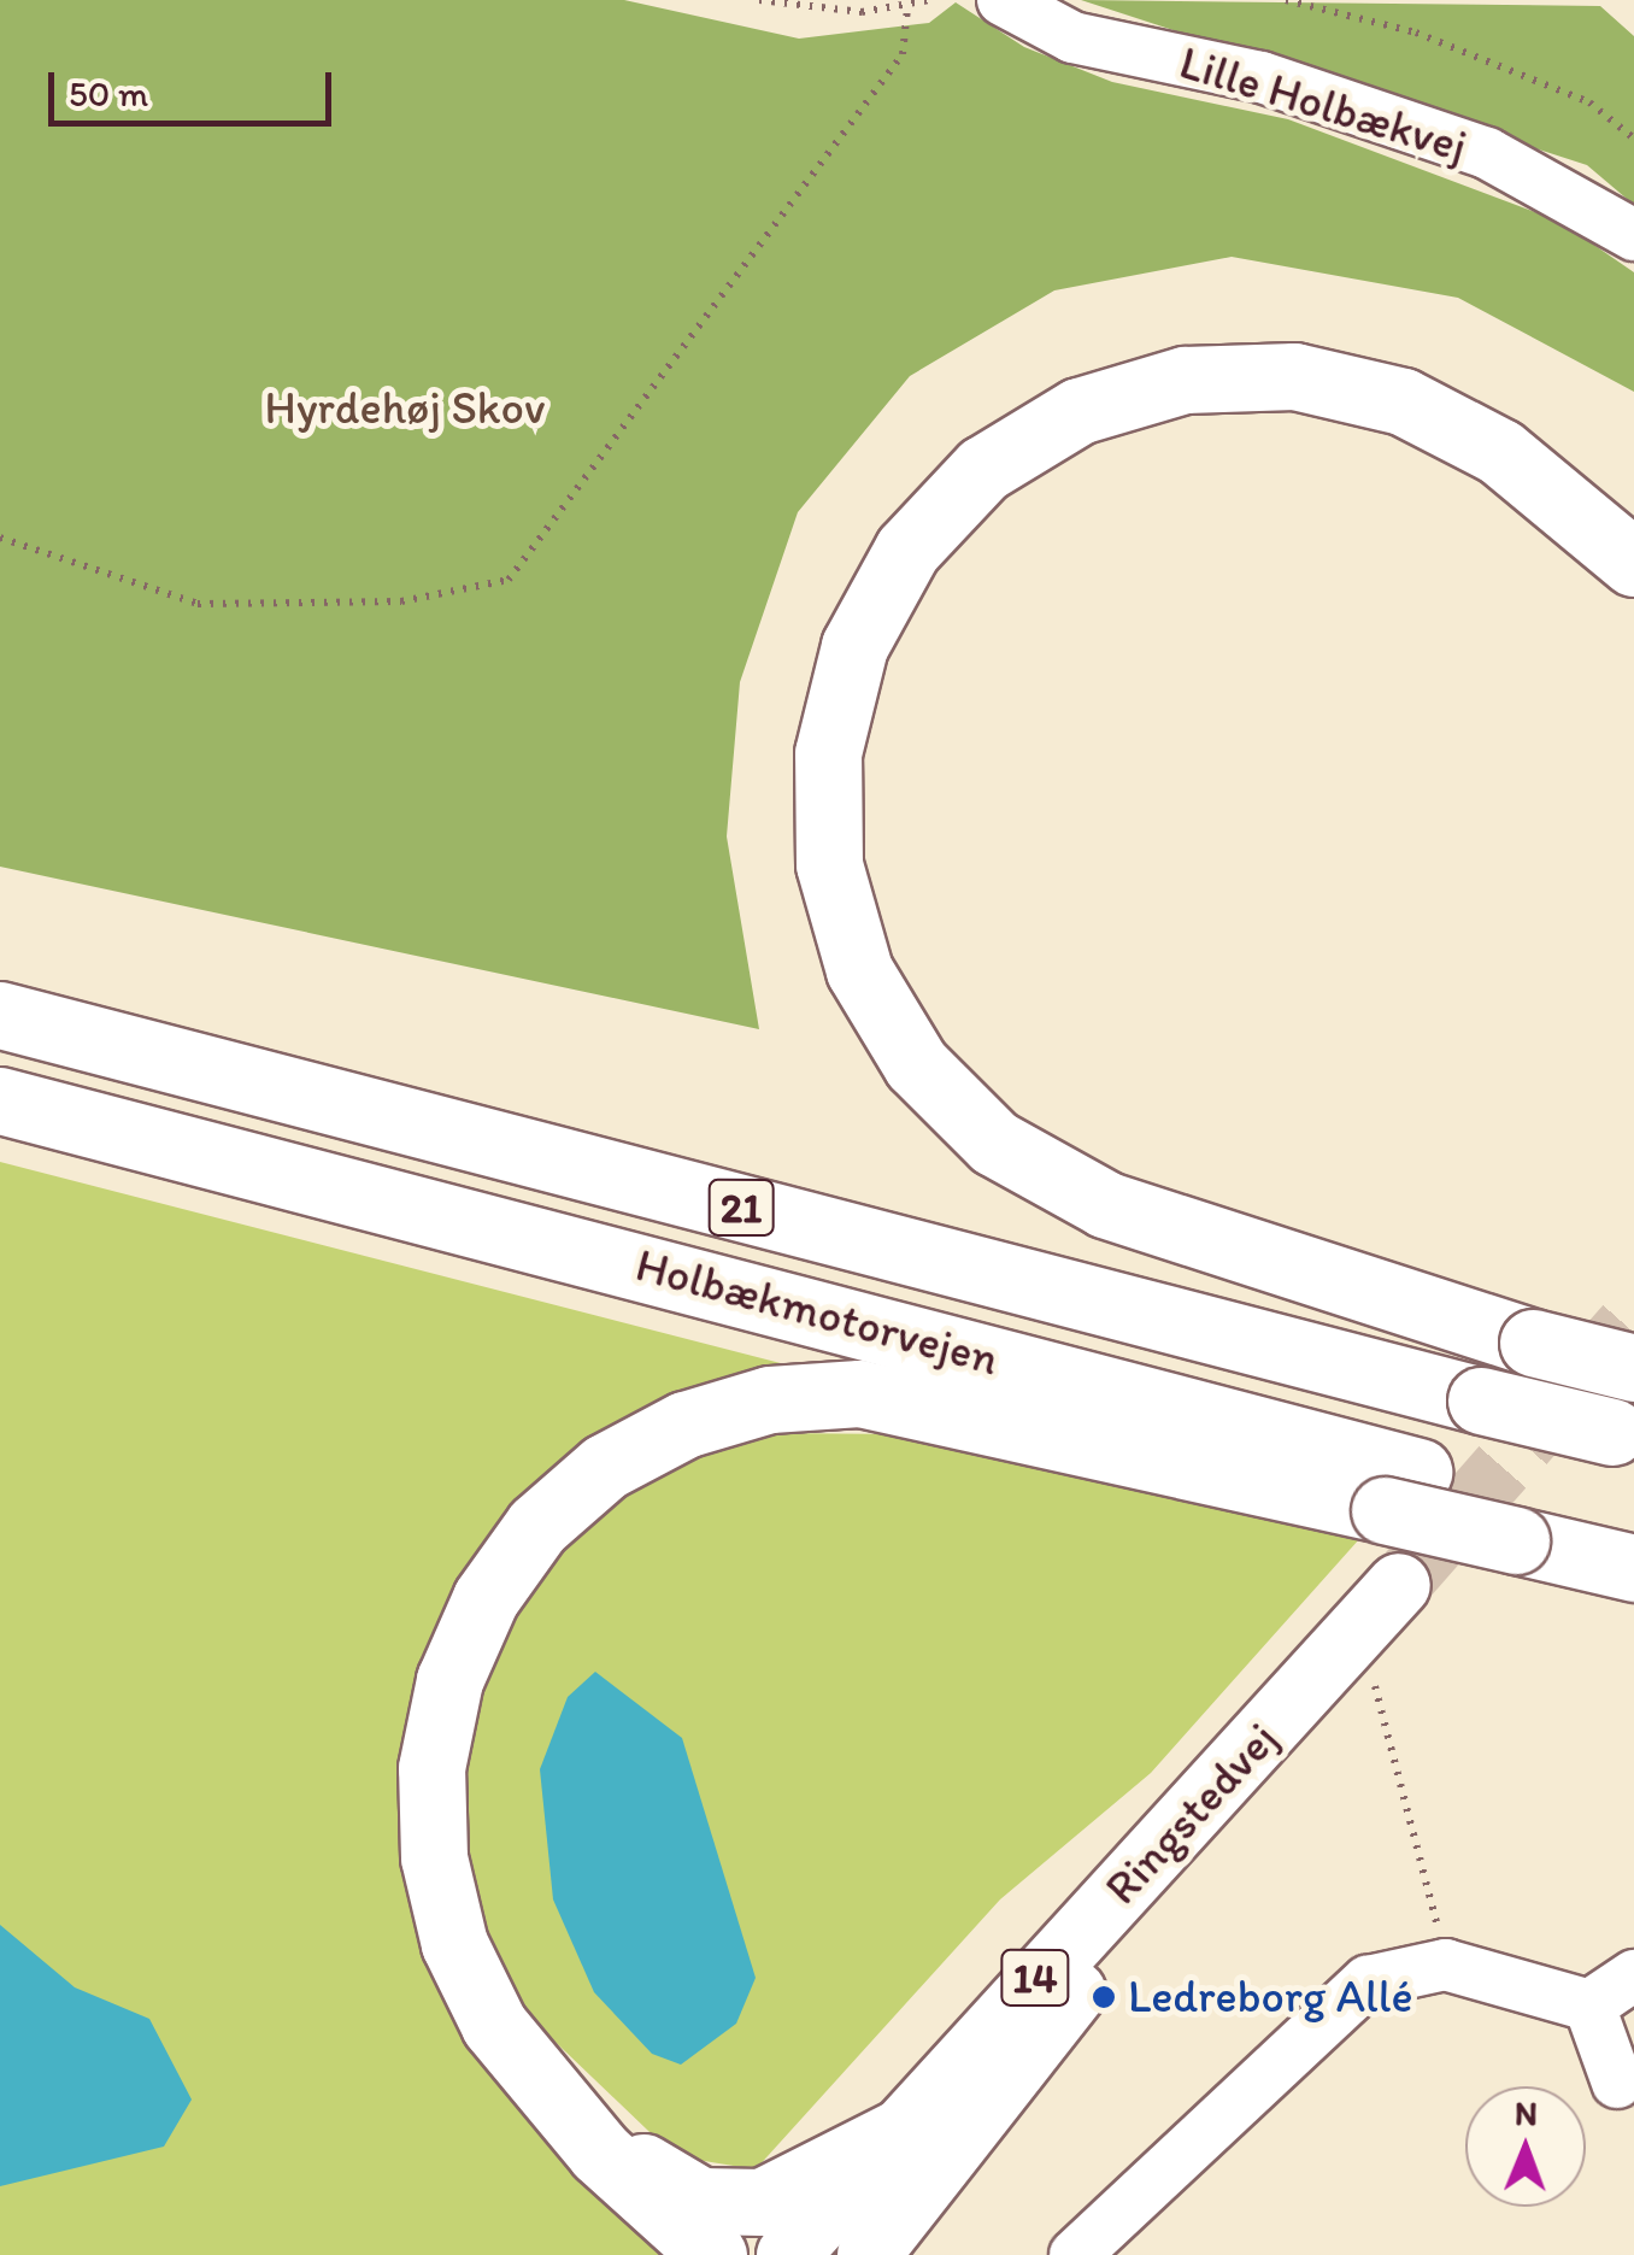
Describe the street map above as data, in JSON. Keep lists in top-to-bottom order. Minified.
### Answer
{"streets":{"highway":["21","Holbækmotorvejen"],"main road":["Ringstedvej","14"],"lane":["Lille Holbækvej"]},"parks":["Hyrdehøj Skov"],"places":["Ledreborg Allé"],"scale_bar":"50 m","north":"top"}
